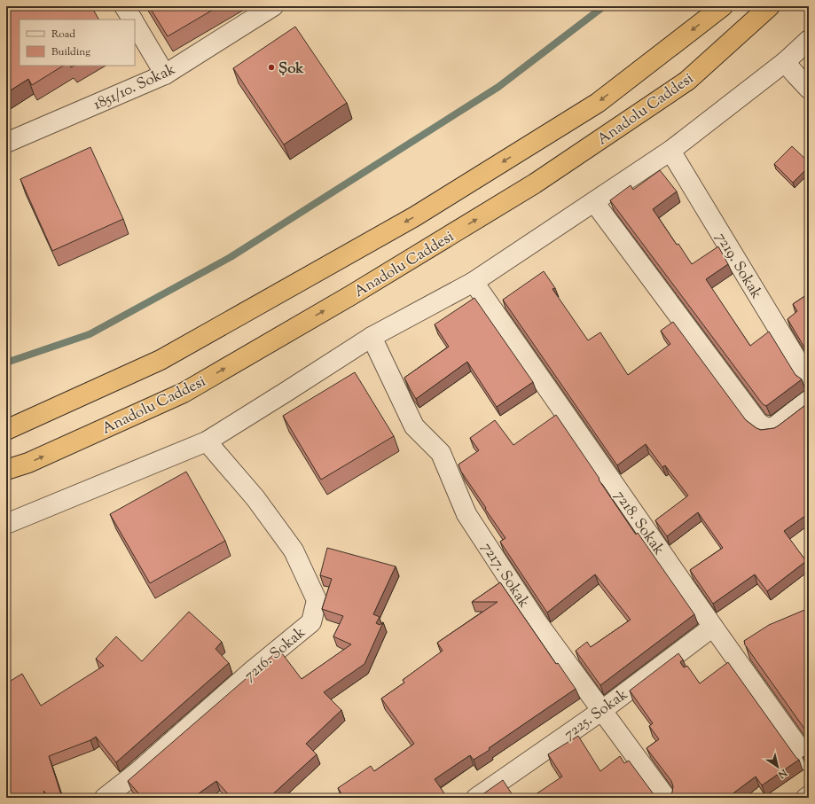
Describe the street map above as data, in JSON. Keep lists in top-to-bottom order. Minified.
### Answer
{"streets":{"highway":["Anadolu Caddesi"],"street":["1851/10. Sokak","7219. Sokak","7218. Sokak","7217. Sokak","7216. Sokak","7225. Sokak"]},"crossings":[["7218. Sokak","7225. Sokak"],["7217. Sokak","7225. Sokak"]],"places":["Şok"],"legend":["Road","Building"],"north":"bottom right"}
